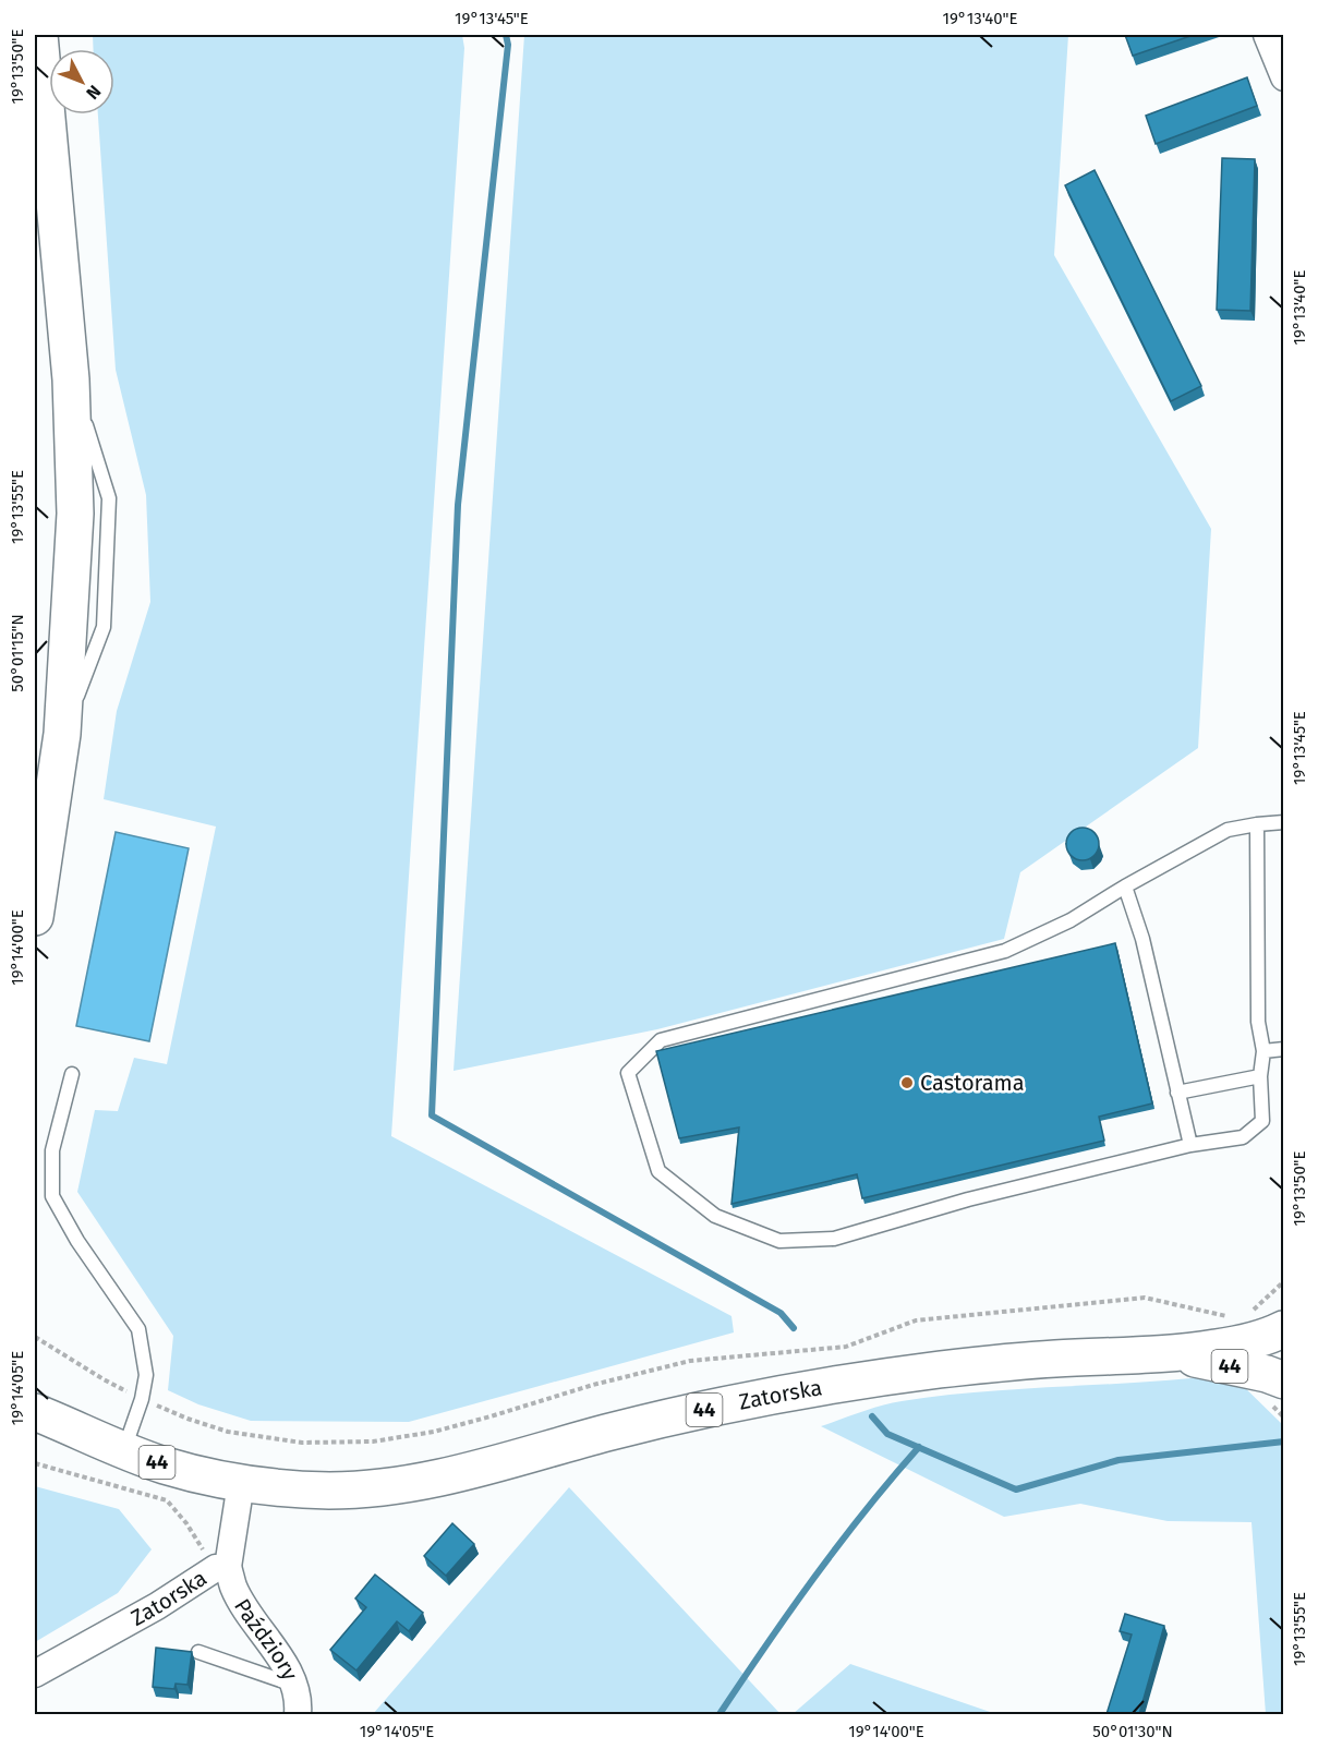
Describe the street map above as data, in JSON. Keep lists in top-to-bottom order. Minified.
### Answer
{"streets":{"main road":["44","Zatorska"],"street":["Paździory"]},"crossings":[["44","Zatorska"],["Zatorska","Paździory"]],"places":["Castorama"],"north":"bottom right","coordinates":["19°13'45\"E","19°13'40\"E","19°13'50\"E","19°13'55\"E","50°01'15\"N","19°14'00\"E","19°14'05\"E","50°01'30\"N"]}
